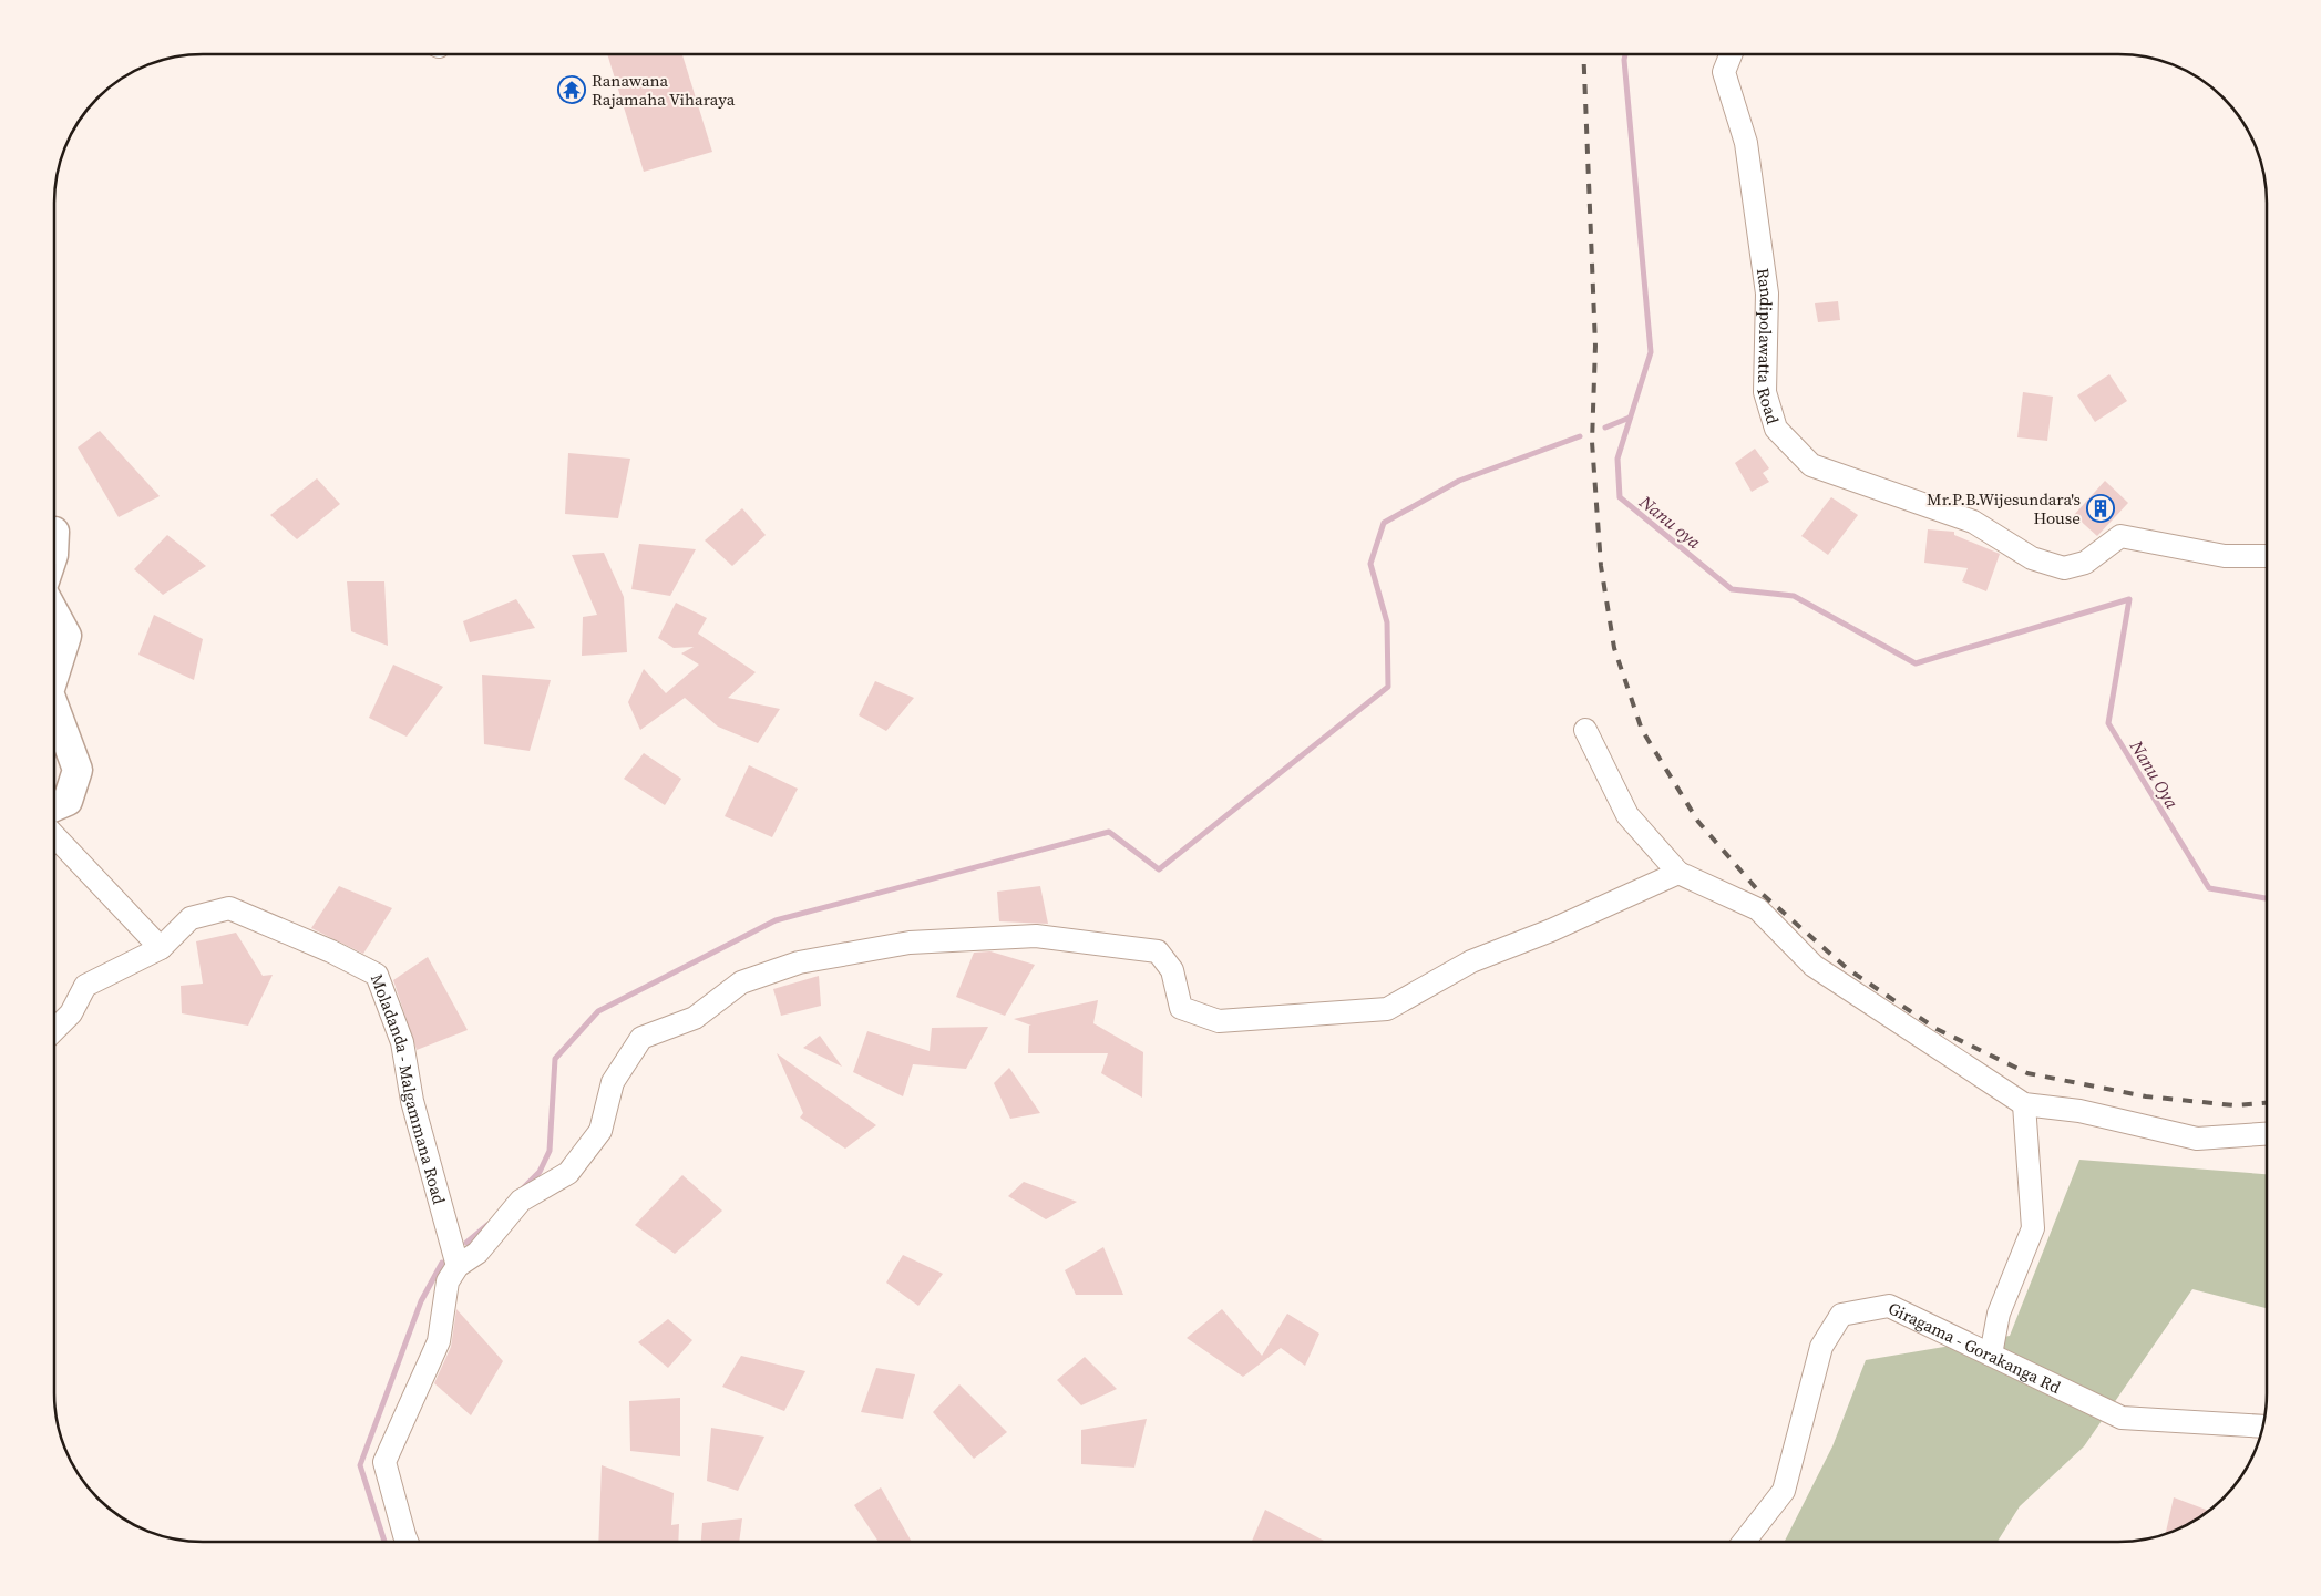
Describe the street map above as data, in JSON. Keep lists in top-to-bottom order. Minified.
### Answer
{"streets":{"street":["Randipolawatta Road","Moladanda - Malgammana Road","Giragama - Gorakanga Rd"]},"water":["Nanu oya","Nanu Oya"],"places":{"temple":["Ranawana Rajamaha Viharaya"],"building":["Mr.P.B.Wijesundara's House"]}}
